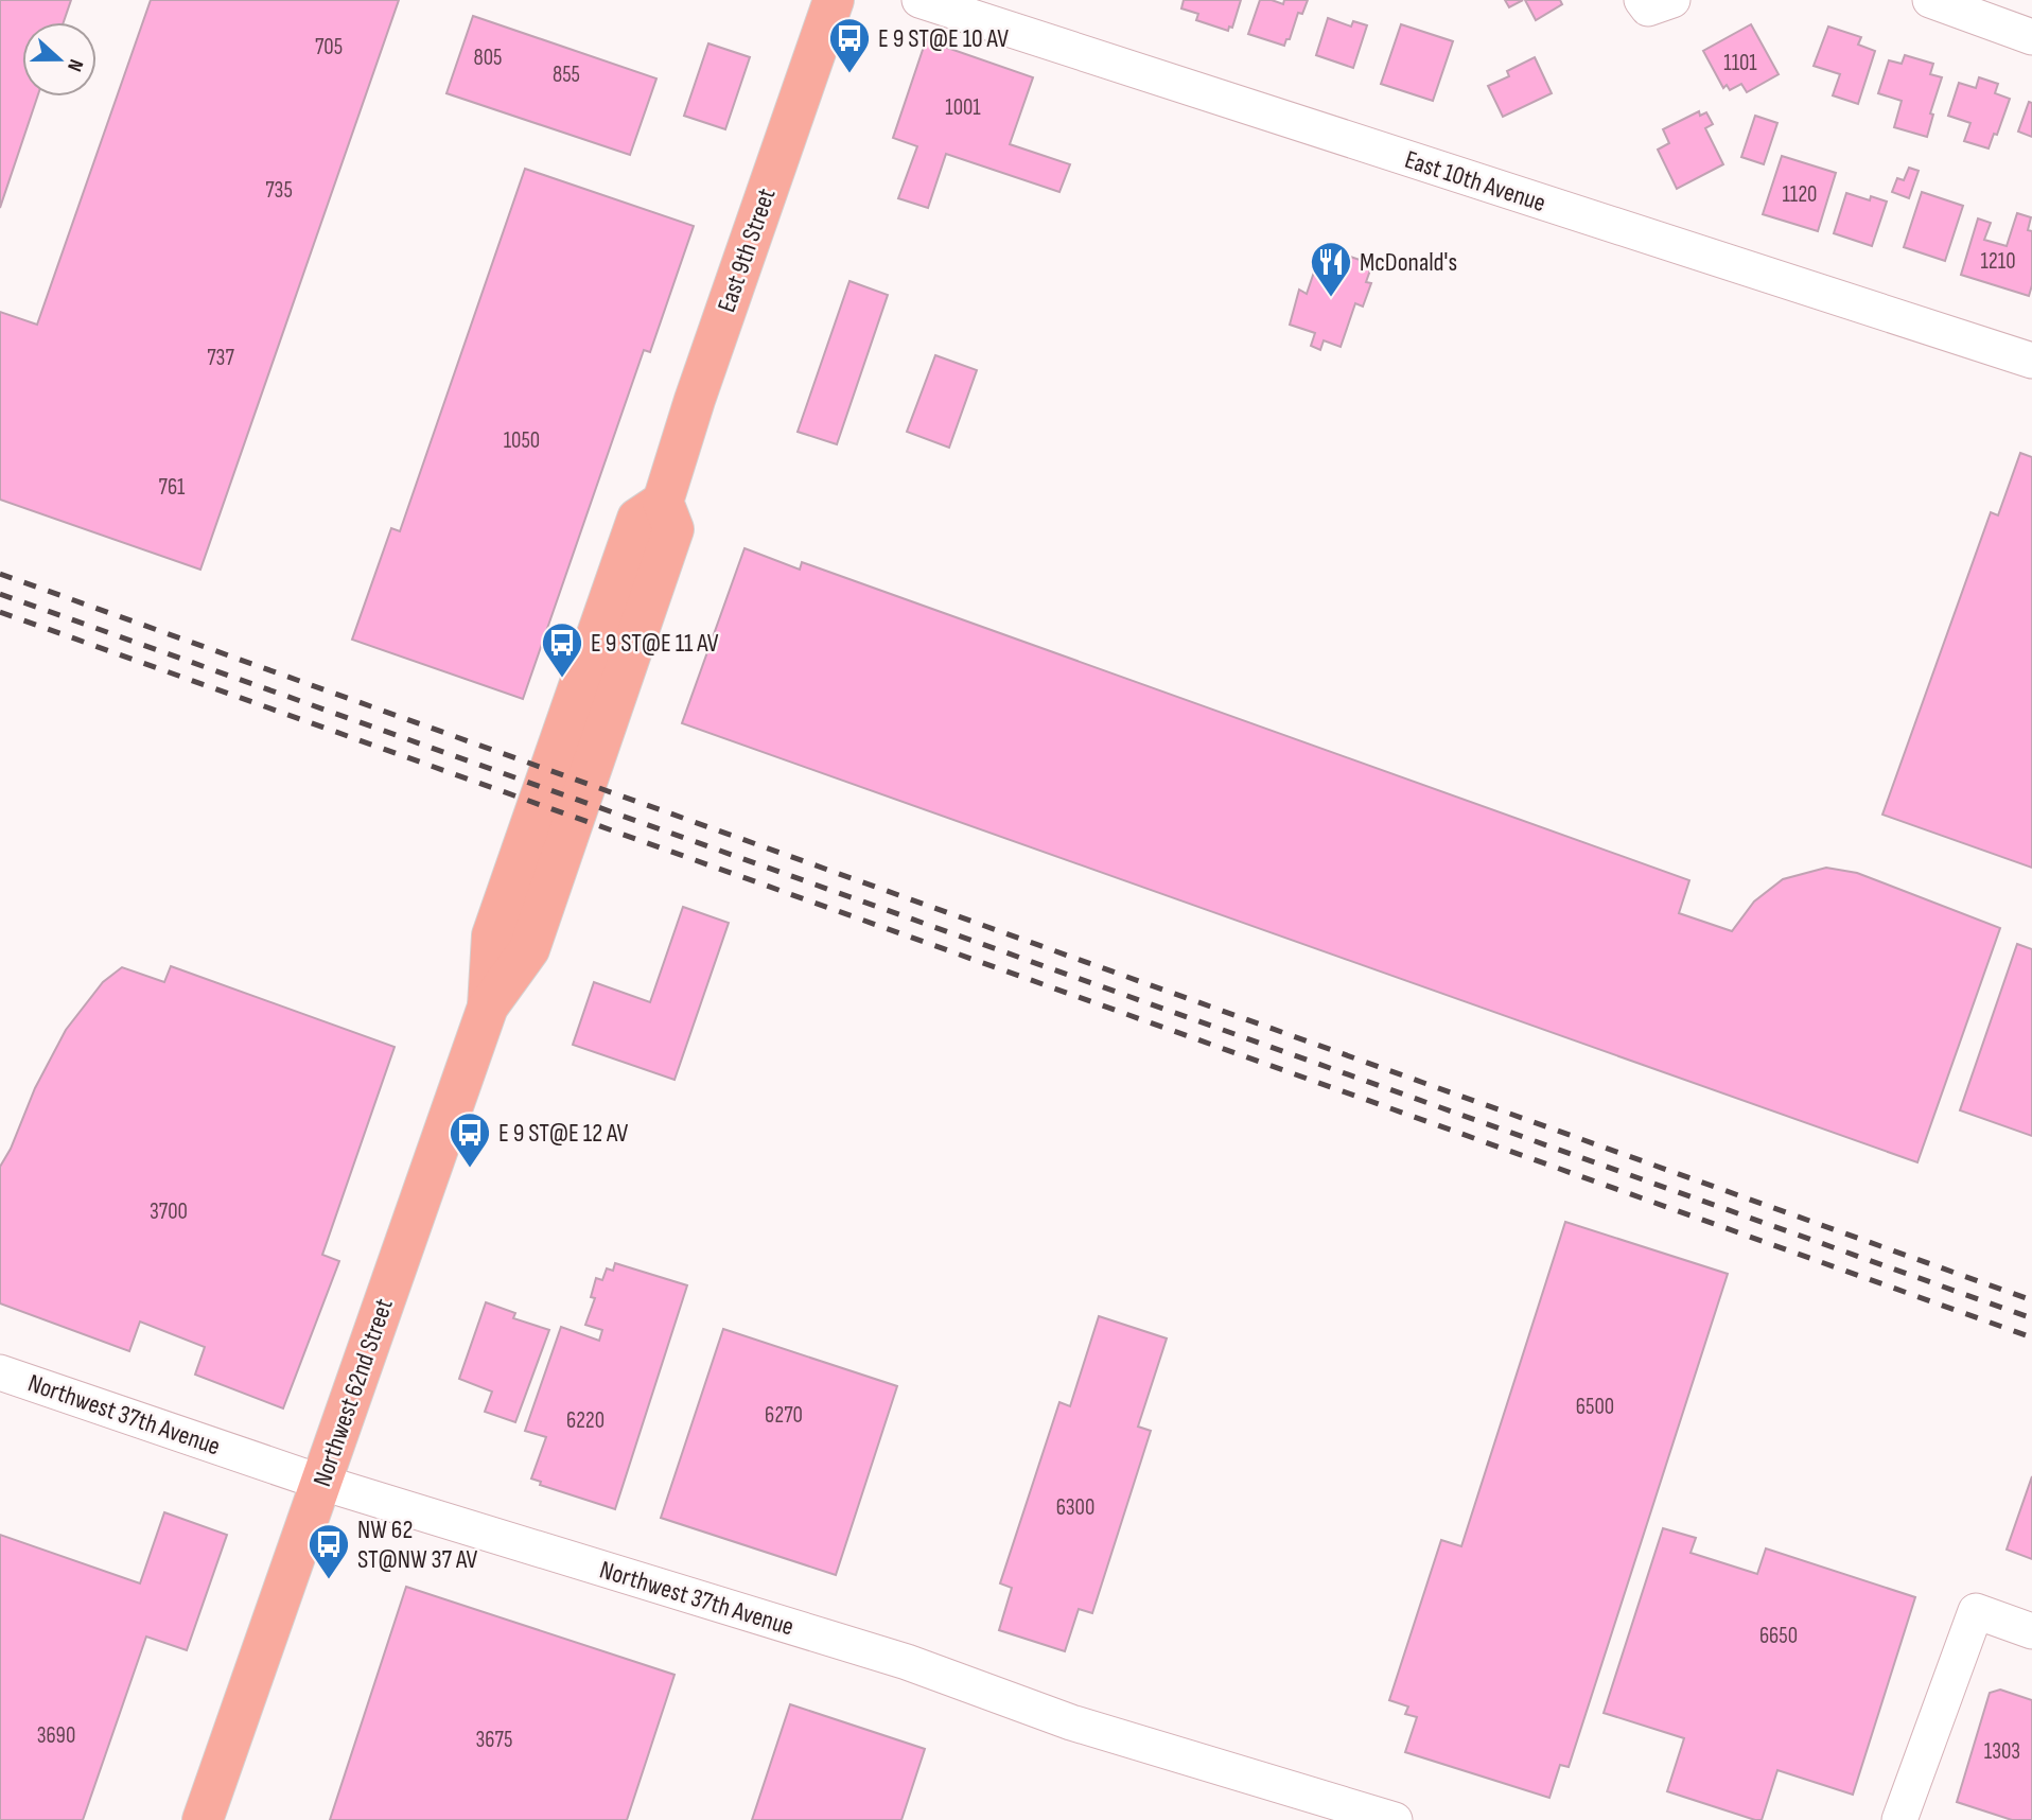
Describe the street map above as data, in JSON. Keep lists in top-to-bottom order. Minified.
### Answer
{"streets":{"main road":["East 9th Street","Northwest 62nd Street"],"street":["East 10th Avenue","Northwest 37th Avenue"]},"crossings":[["East 9th Street","Northwest 62nd Street"],["Northwest 62nd Street","Northwest 37th Avenue"]],"places":{"bus stop":["E 9 ST@E 10 AV","E 9 ST@E 11 AV","E 9 ST@E 12 AV","NW 62 ST@NW 37 AV"],"restaurant":["McDonald's"]},"house_numbers":["705","805","1101","855","1001","735","1120","1210","737","1050","761","3700","6500","6270","6220","6300","6650","3690","3675","1303"],"north":"right"}
